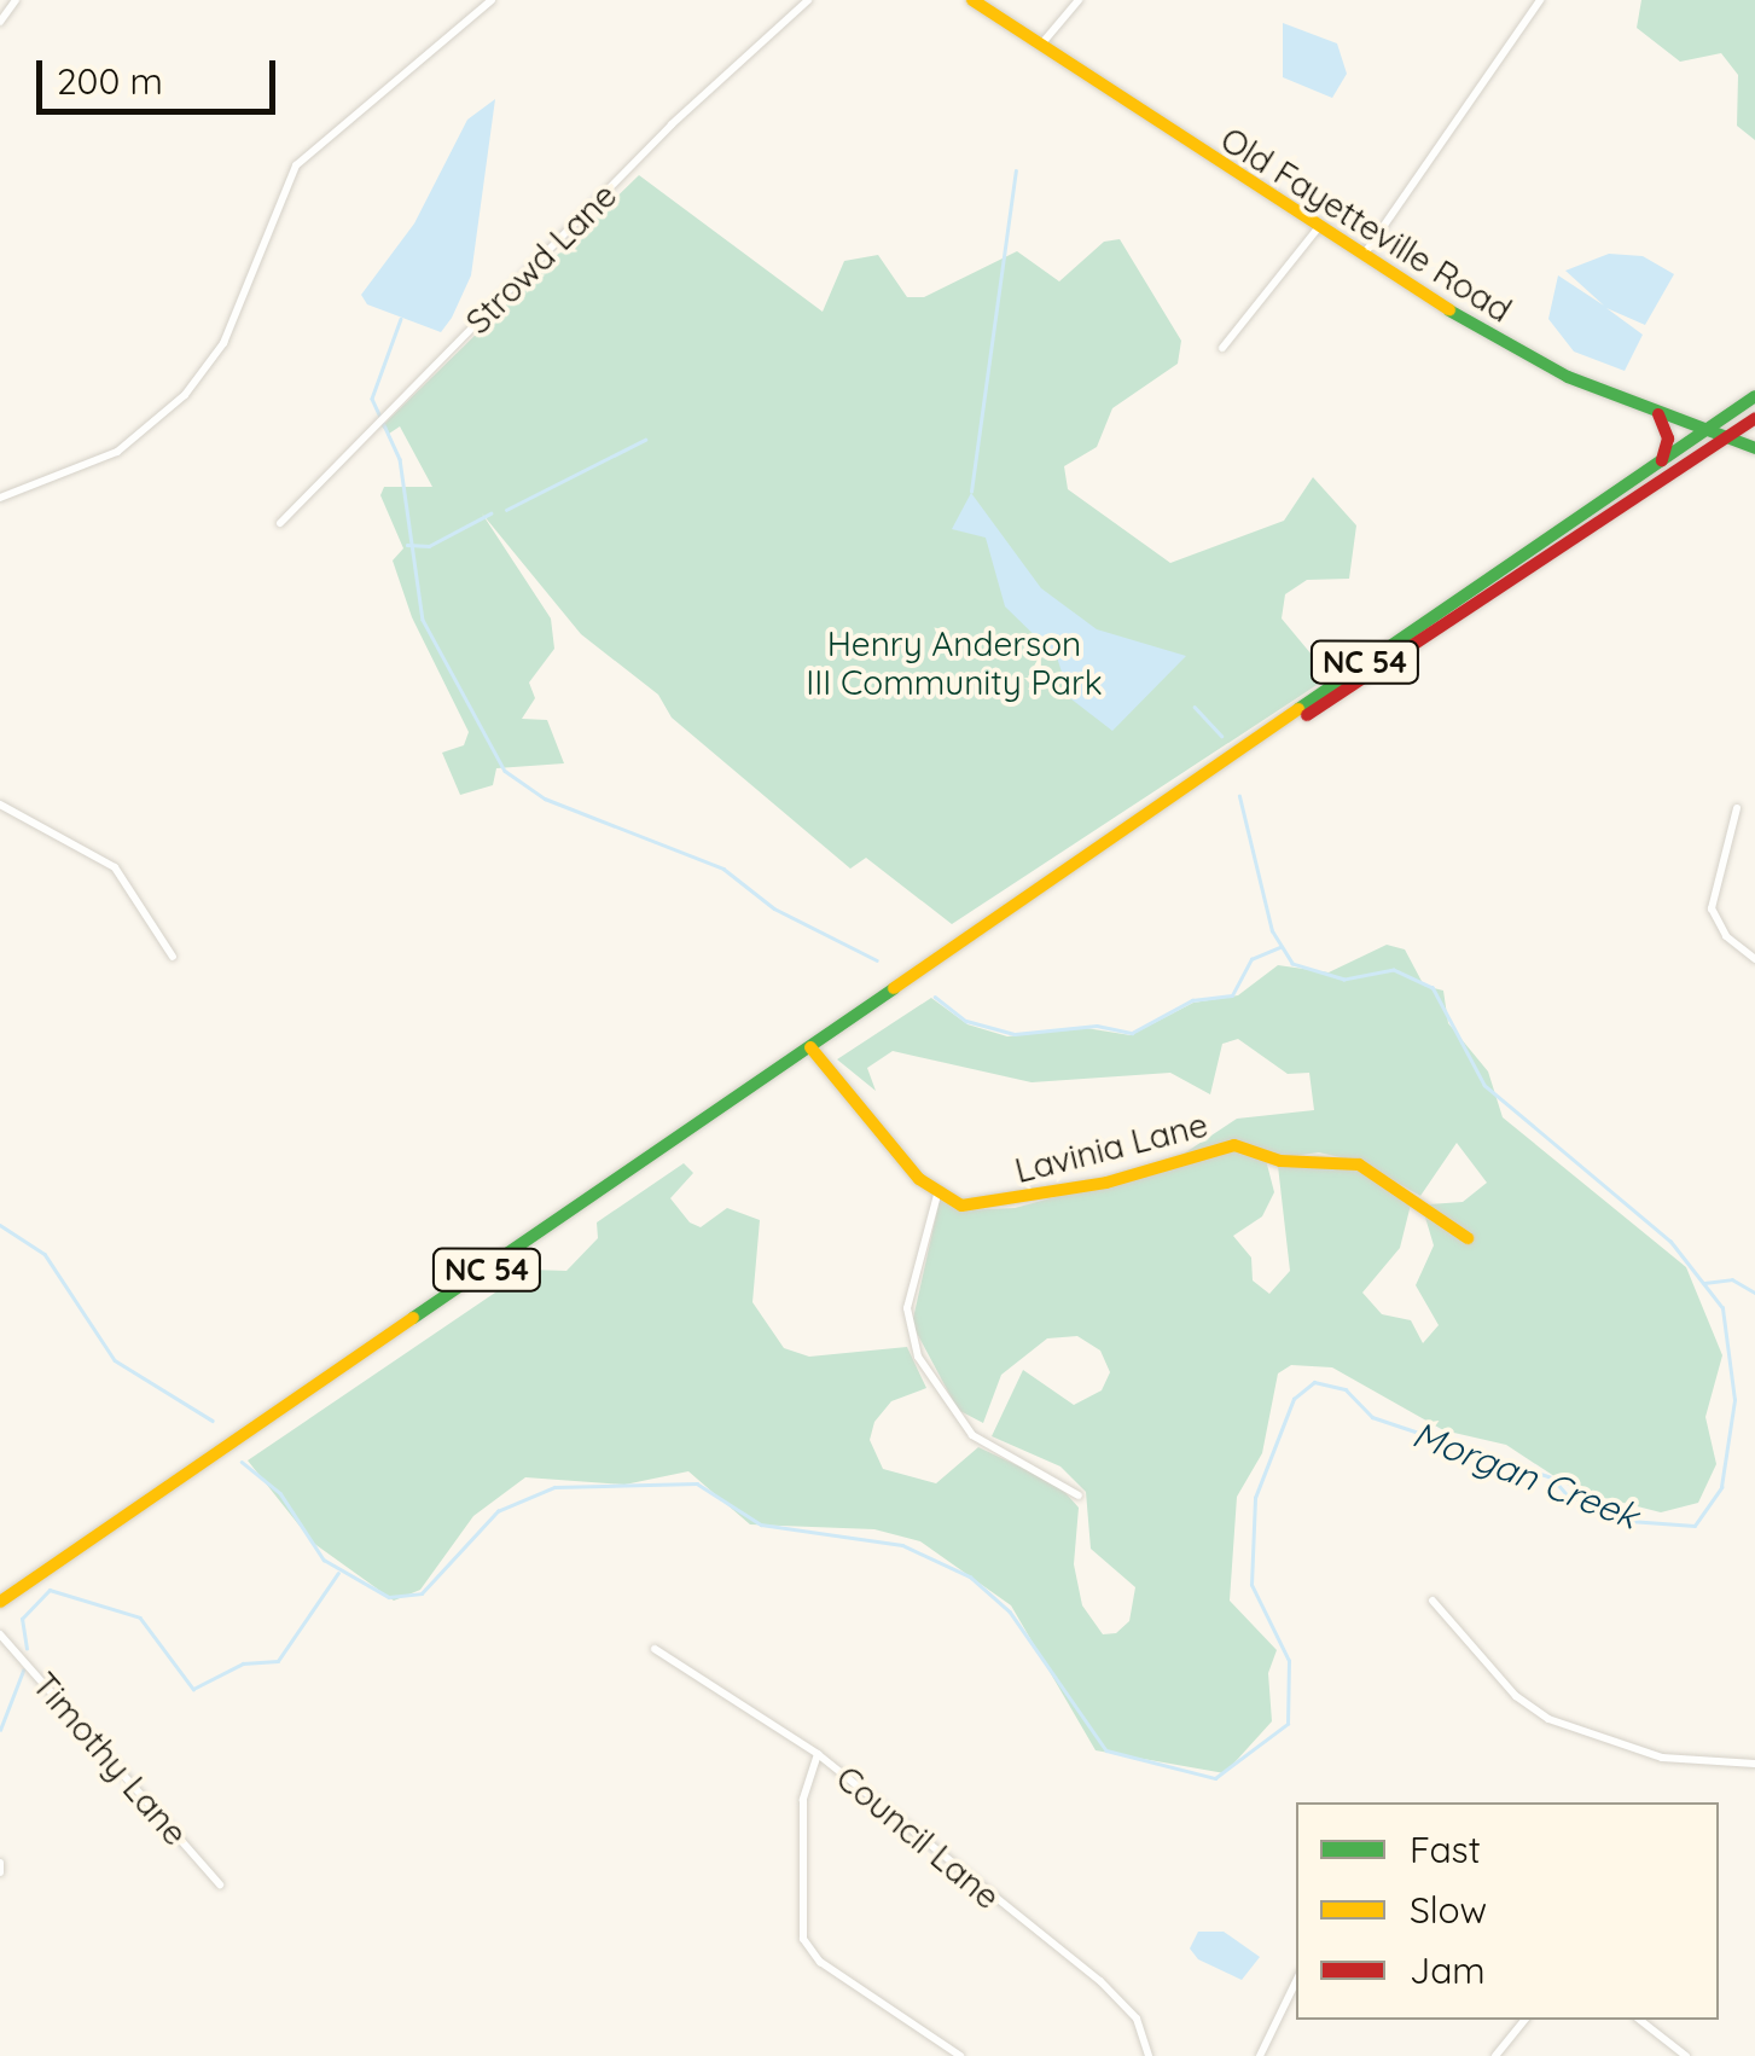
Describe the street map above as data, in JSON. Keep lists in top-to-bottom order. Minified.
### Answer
{"streets":{"main road":["Old Fayetteville Road","NC 54","Lavinia Lane"],"street":["Strowd Lane","Timothy Lane","Council Lane"]},"crossings":[["Old Fayetteville Road","NC 54"]],"water":["Morgan Creek"],"parks":["Henry Anderson III Community Park"],"legend":["Fast","Slow","Jam"],"scale_bar":"200 m"}
